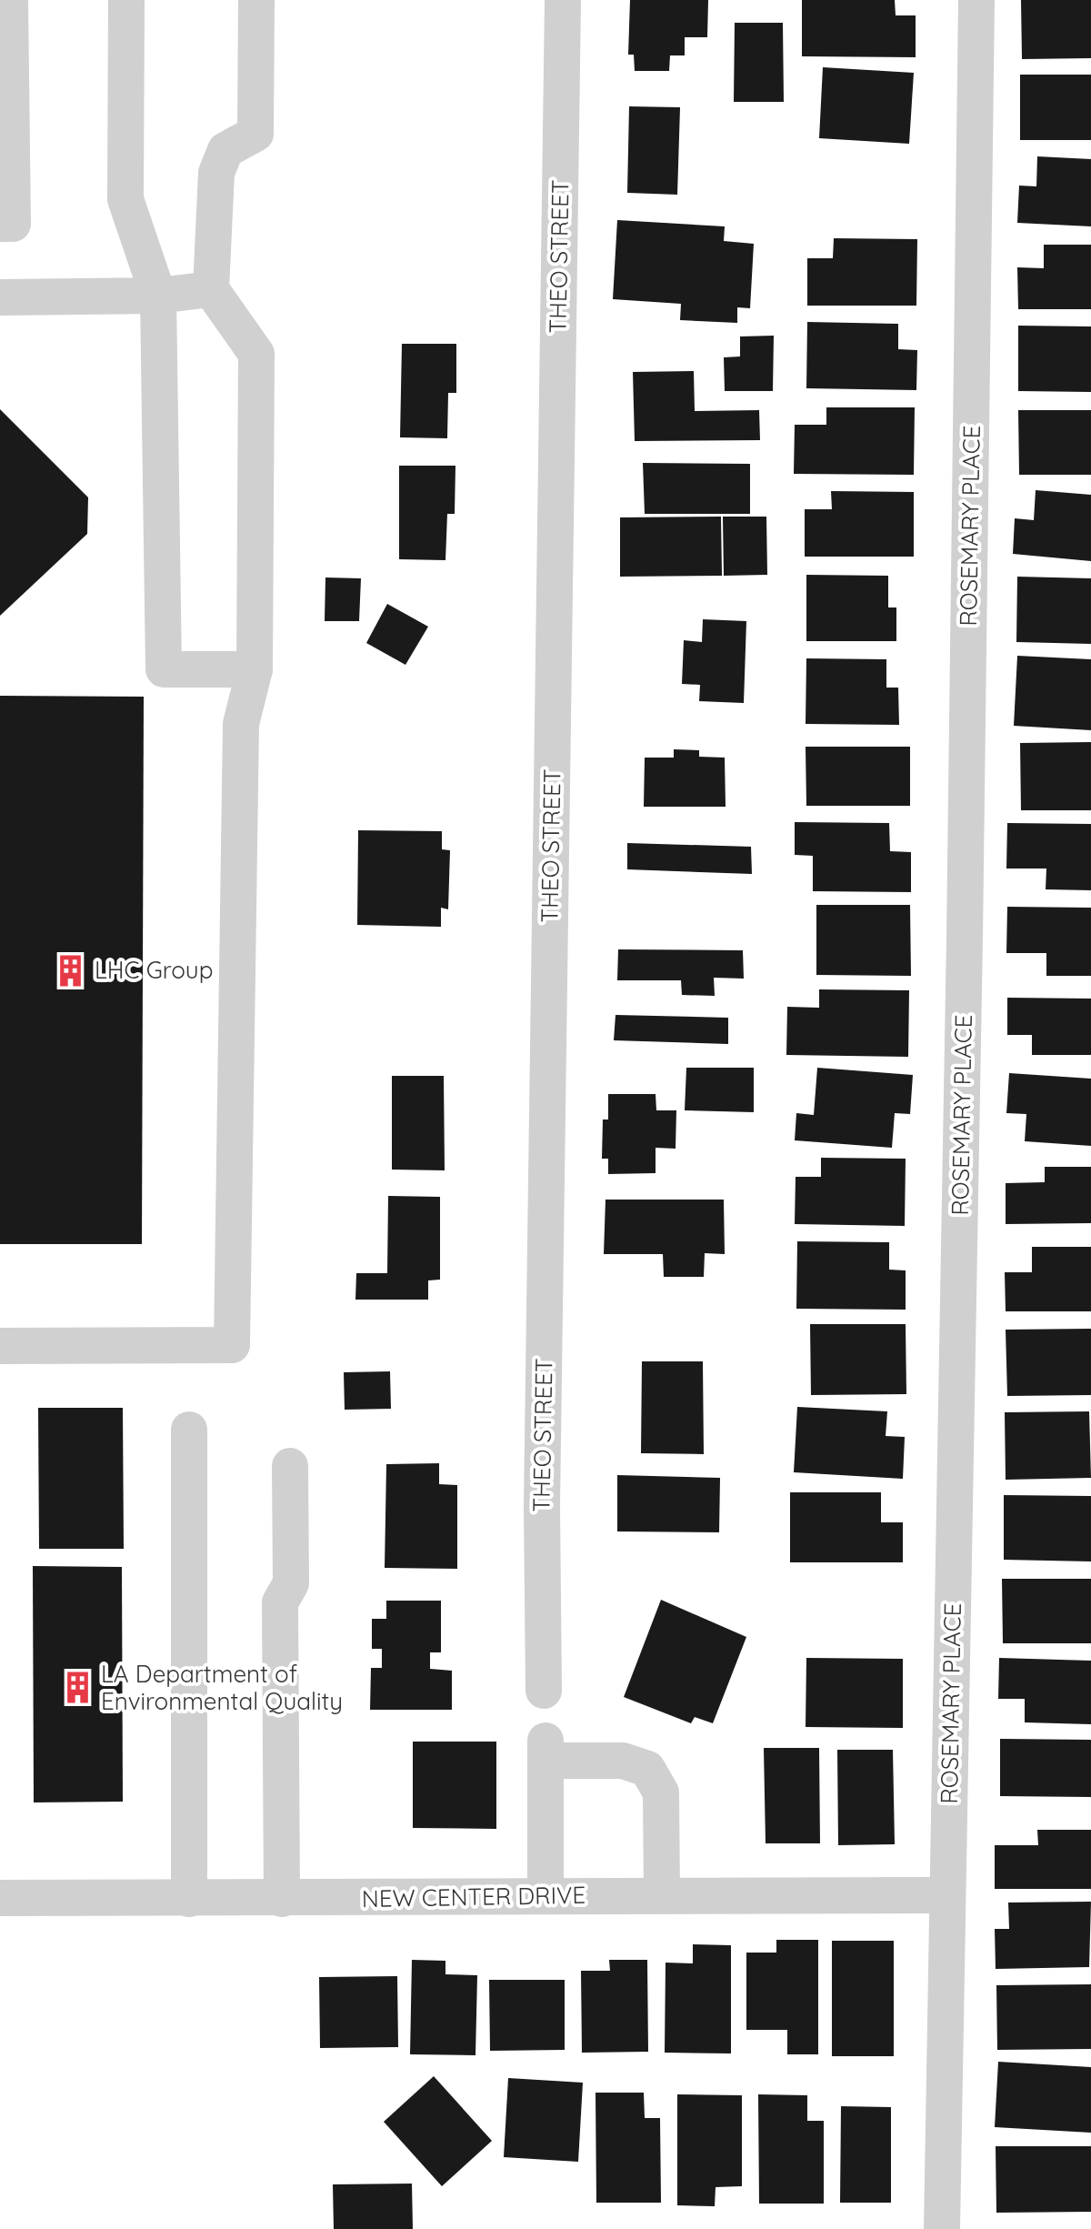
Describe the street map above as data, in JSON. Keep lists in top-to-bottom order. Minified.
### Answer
{"streets":{"street":["THEO STREET","ROSEMARY PLACE","NEW CENTER DRIVE"]},"crossings":[["ROSEMARY PLACE","NEW CENTER DRIVE"]],"places":{"building":["LHC Group","LA Department of Environmental Quality"]}}
